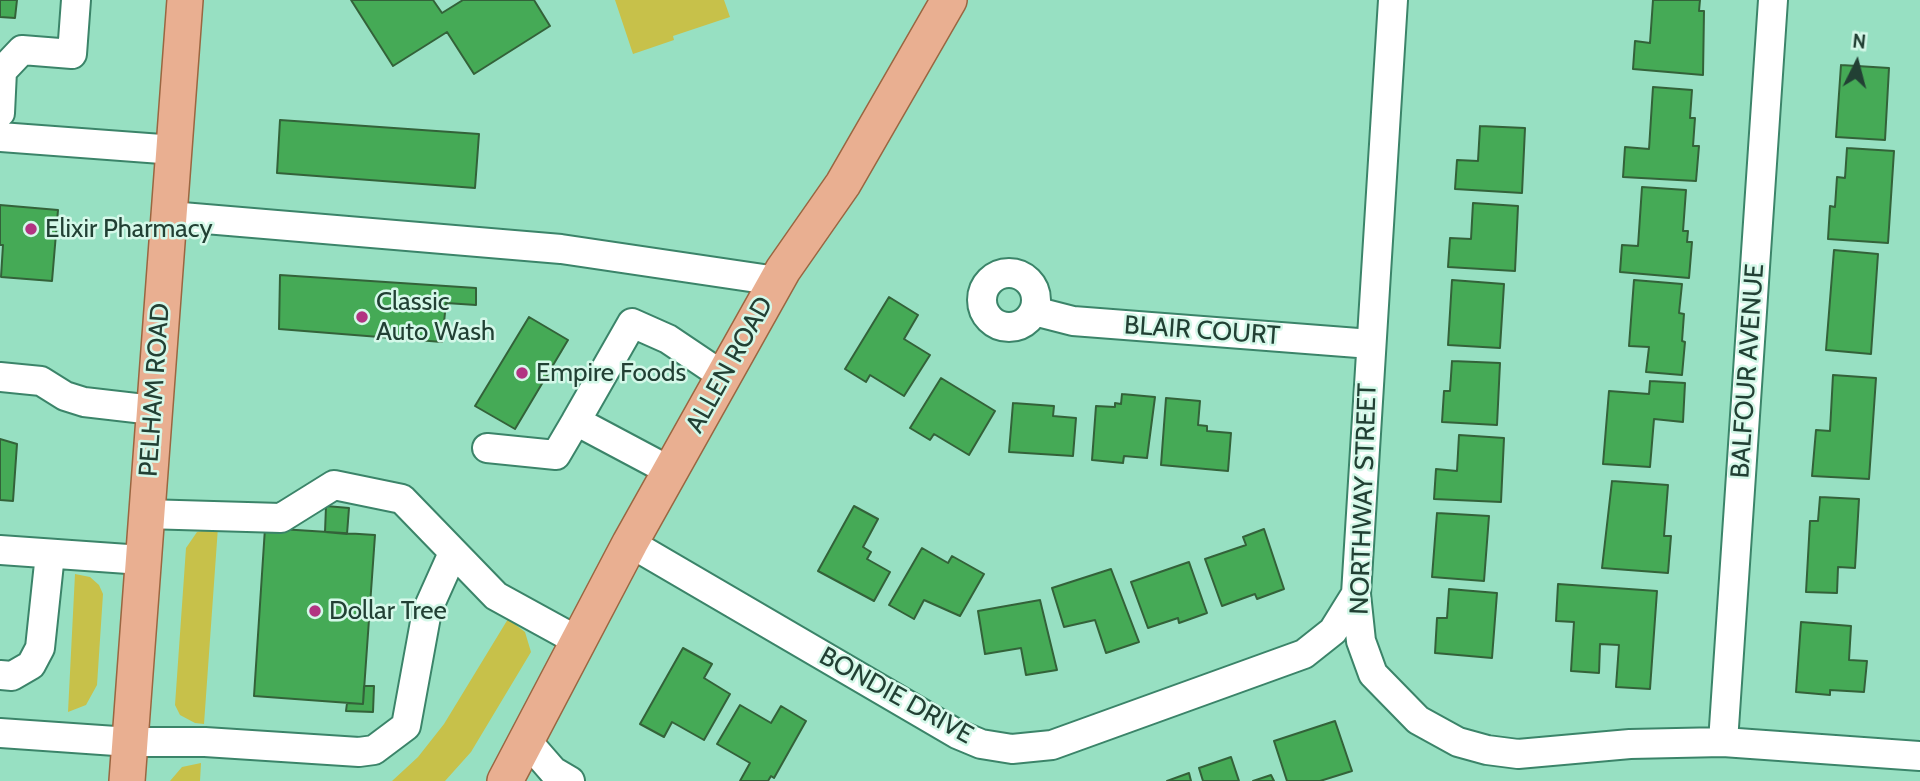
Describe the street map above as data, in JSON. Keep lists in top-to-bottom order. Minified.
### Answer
{"streets":{"main road":["ALLEN ROAD","PELHAM ROAD"],"street":["BLAIR COURT","BALFOUR AVENUE","NORTHWAY STREET","BONDIE DRIVE"]},"crossings":[["BLAIR COURT","NORTHWAY STREET"],["ALLEN ROAD","BONDIE DRIVE"],["BALFOUR AVENUE","NORTHWAY STREET"],["NORTHWAY STREET","BONDIE DRIVE"]],"places":["Elixir Pharmacy","Classic Auto Wash","Empire Foods","Dollar Tree"],"north":"top"}
